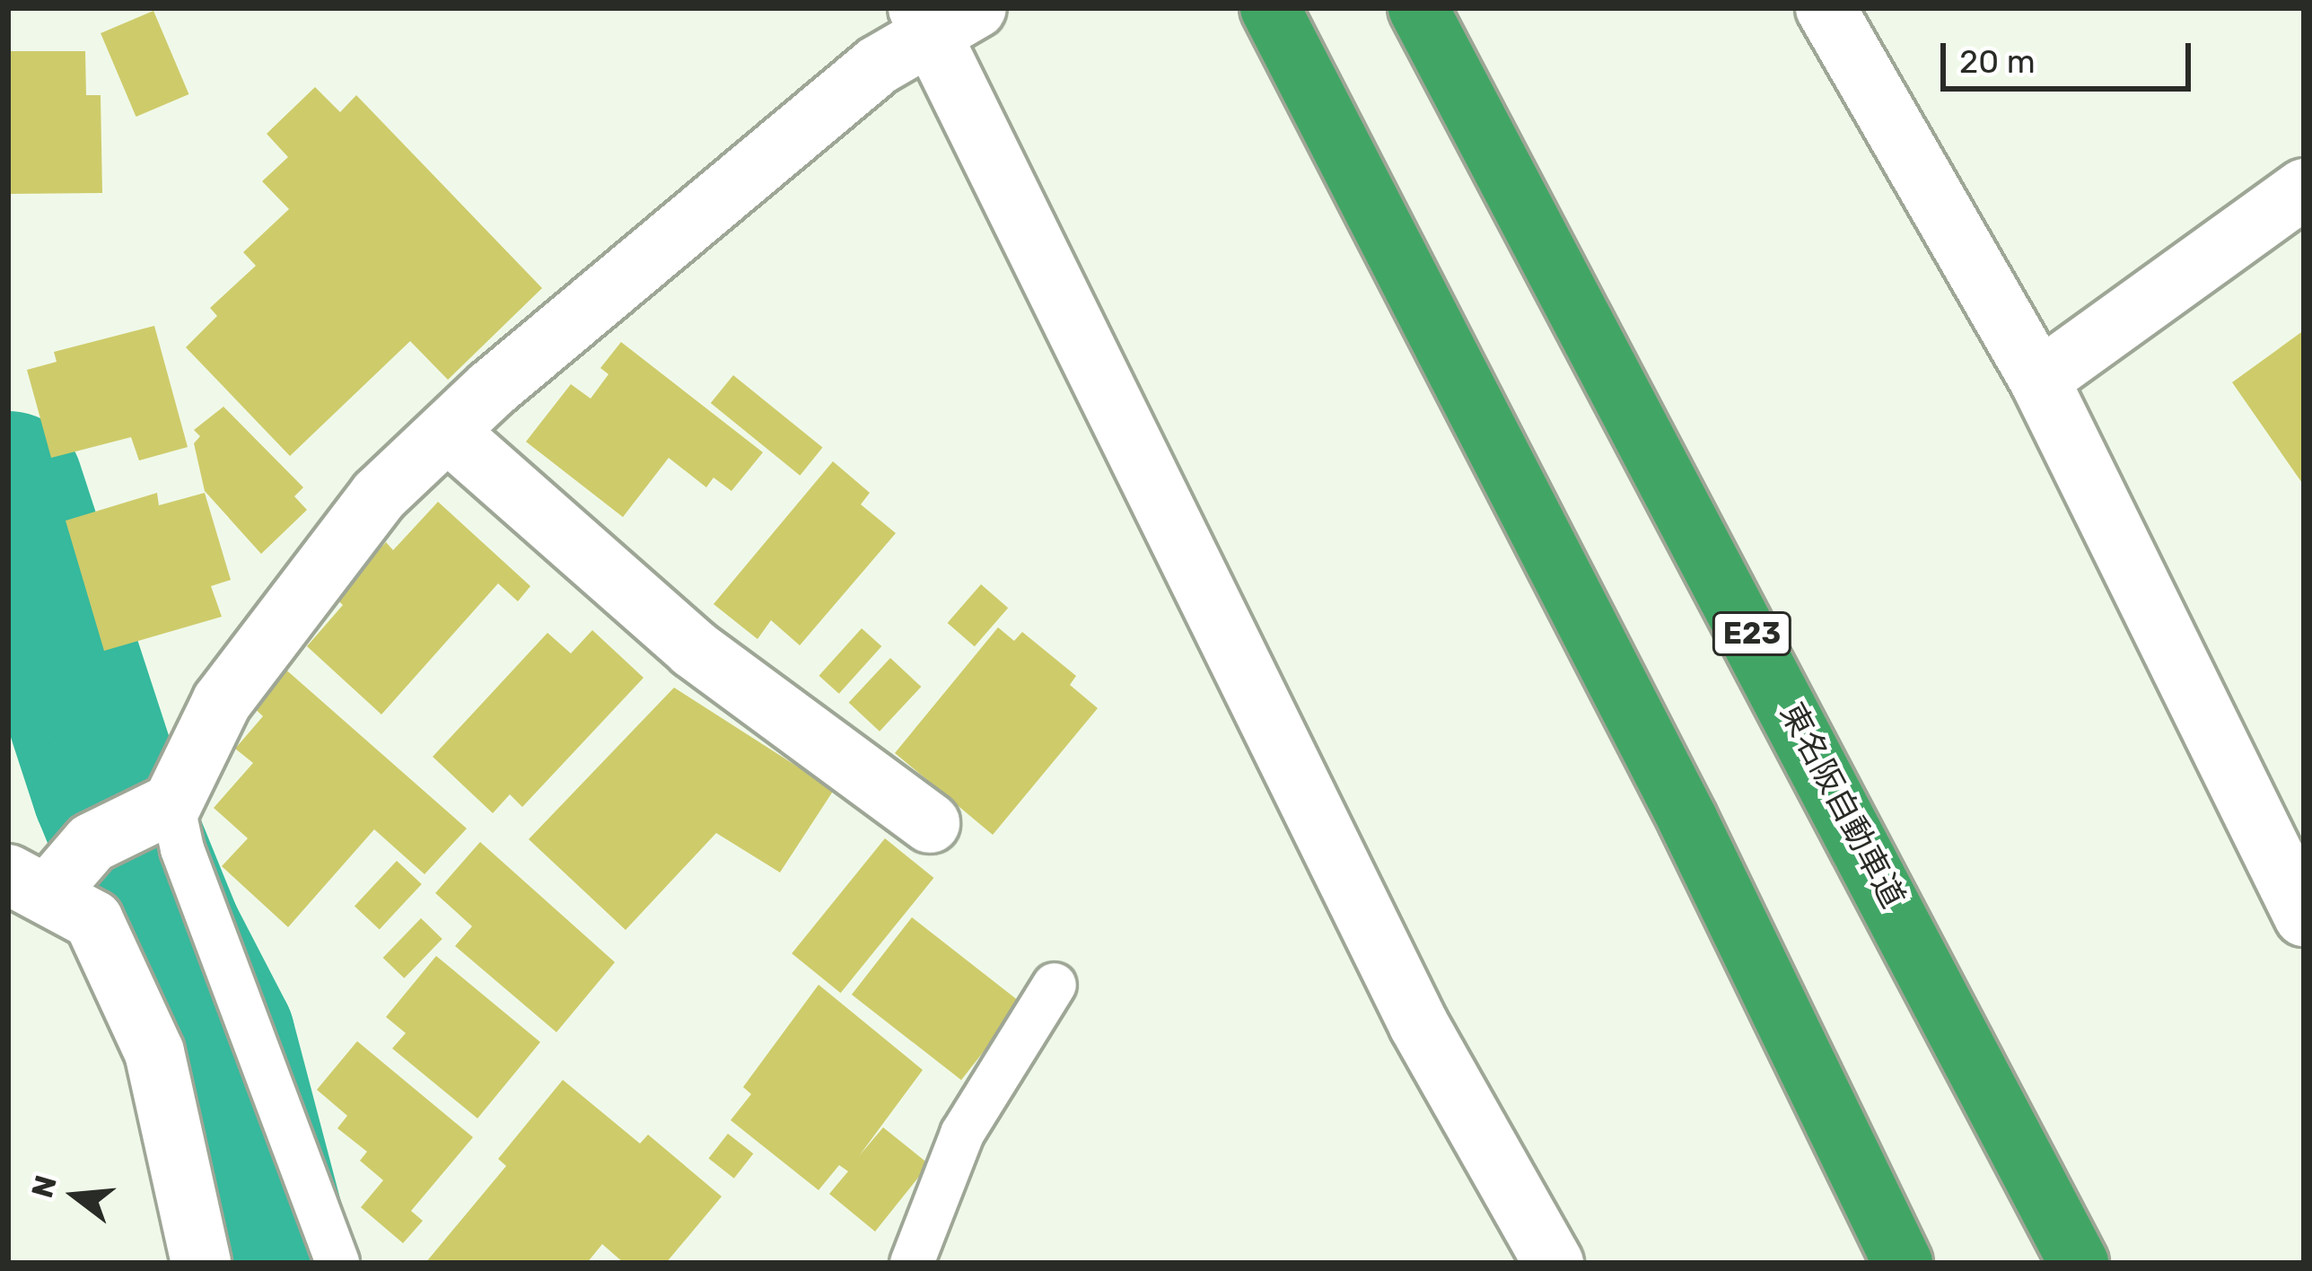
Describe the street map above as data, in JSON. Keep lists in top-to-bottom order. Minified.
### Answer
{"streets":{"highway":["E23","東名阪自動車道"]},"scale_bar":"20 m","north":"left"}
